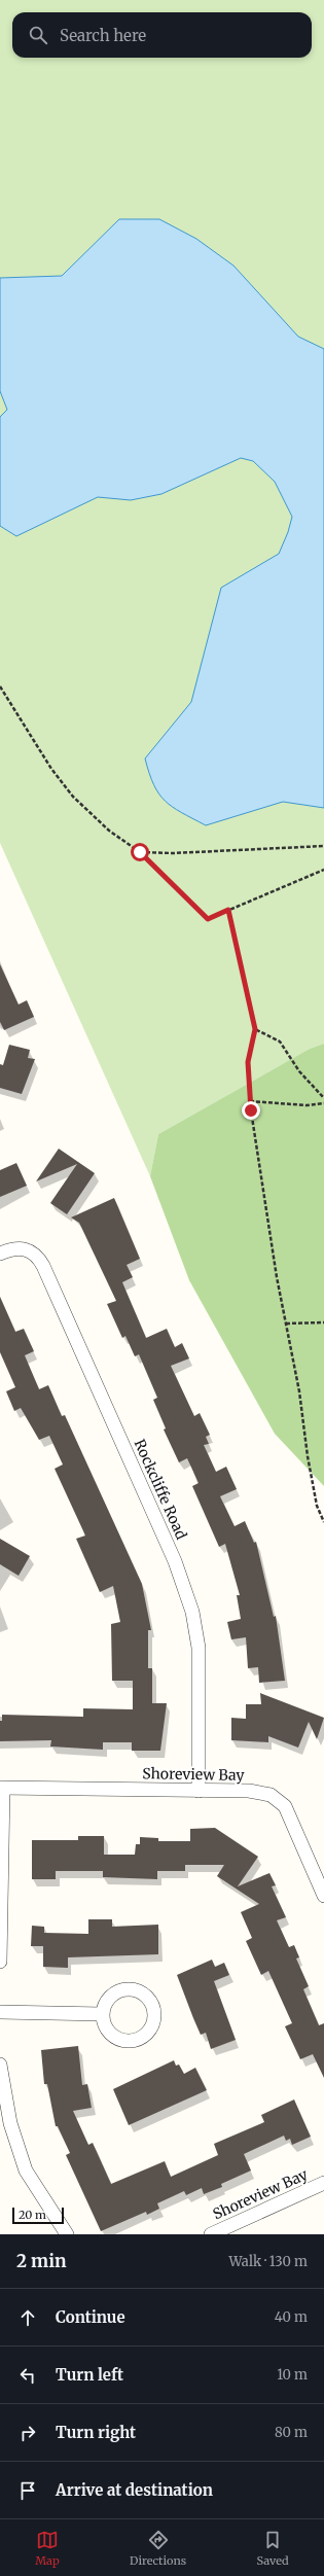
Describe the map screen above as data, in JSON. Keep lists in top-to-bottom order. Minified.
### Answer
{"streets":{"street":["Rockcliffe Road","Shoreview Bay"]},"crossings":[["Rockcliffe Road","Shoreview Bay"]],"scale_bar":"20 m","page":{"search":"Search here","scale":"20 m","heading":["2 min","Walk · 130 m"],"list":[["Continue","40 m"],["Turn left","10 m"],["Turn right","80 m"],"Arrive at destination"],"nav":["Map","Directions","Saved"]}}
